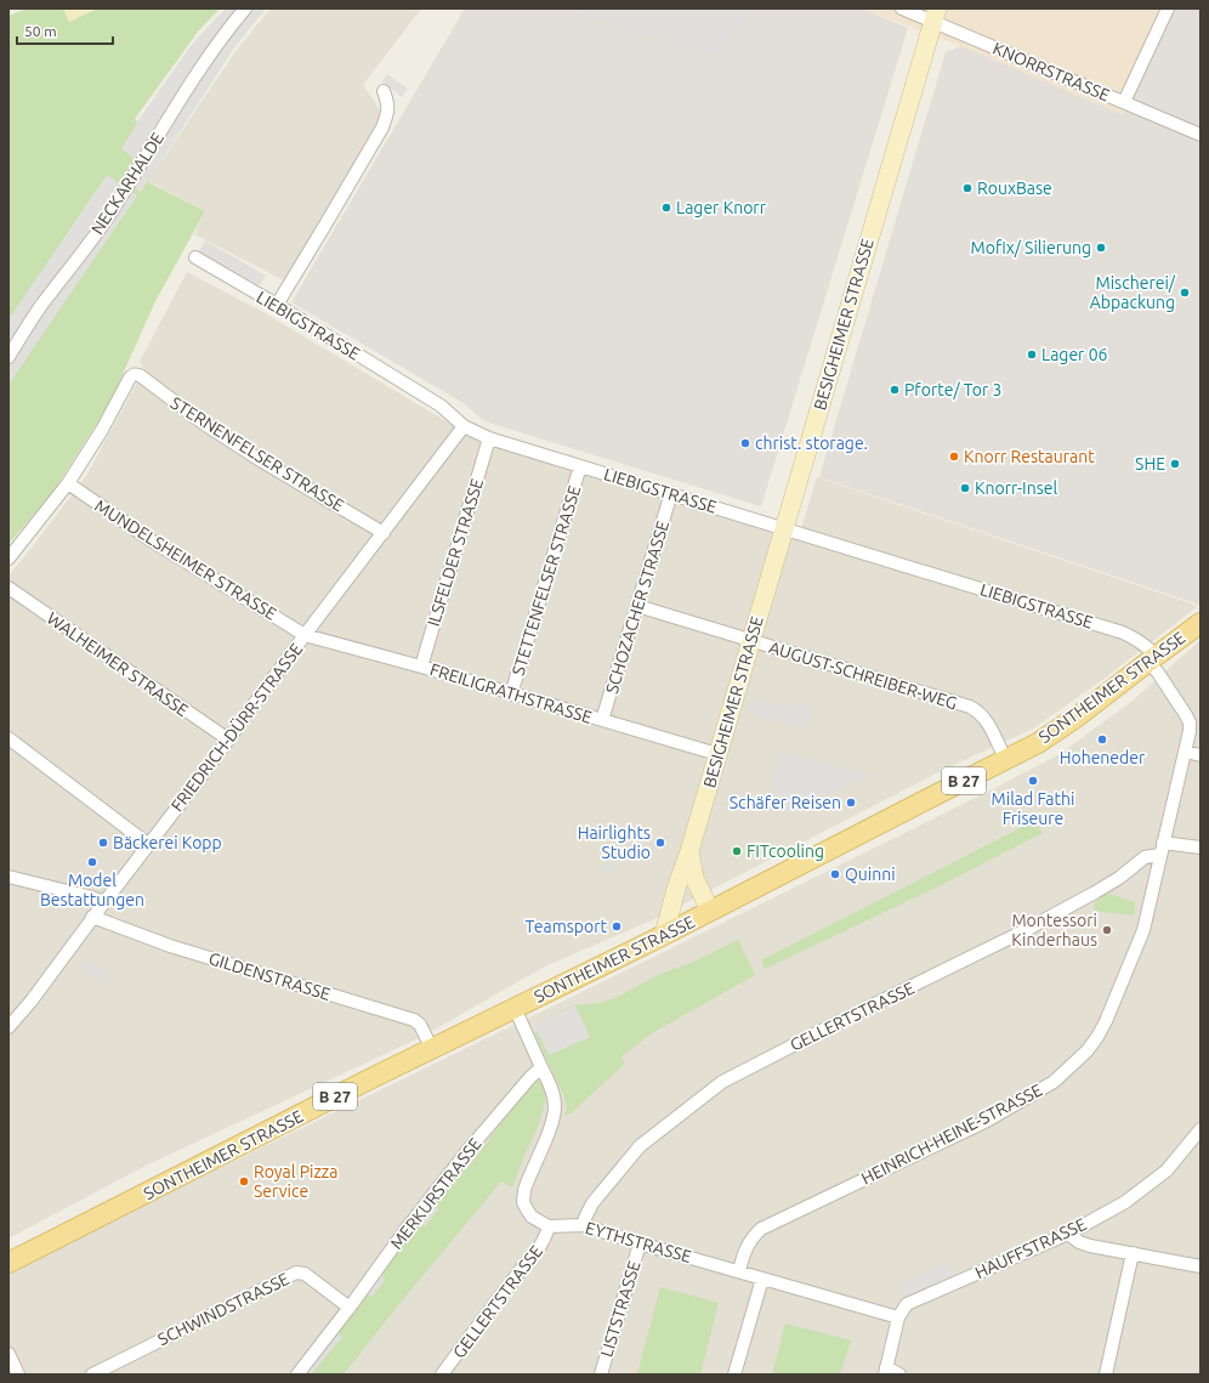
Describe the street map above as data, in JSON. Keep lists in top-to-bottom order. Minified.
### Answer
{"streets":{"main road":["SONTHEIMER STRASSE","B 27"],"street":["KNORRSTRASSE","NECKARHALDE","BESIGHEIMER STRASSE","LIEBIGSTRASSE","STERNENFELSER STRASSE","ILSFELDER STRASSE","MUNDELSHEIMER STRASSE","STETTENFELSER STRASSE","SCHOZACHER STRASSE","WALHEIMER STRASSE","AUGUST-SCHREIBER-WEG","FREILIGRATHSTRASSE","FRIEDRICH-DÜRR-STRASSE","GILDENSTRASSE","GELLERTSTRASSE","HEINRICH-HEINE-STRASSE","MERKURSTRASSE","EYTHSTRASSE","HAUFFSTRASSE","SCHWINDSTRASSE","LISTSTRASSE"]},"crossings":[["KNORRSTRASSE","BESIGHEIMER STRASSE"],["BESIGHEIMER STRASSE","LIEBIGSTRASSE"],["BESIGHEIMER STRASSE","AUGUST-SCHREIBER-WEG"],["BESIGHEIMER STRASSE","SONTHEIMER STRASSE"],["BESIGHEIMER STRASSE","FREILIGRATHSTRASSE"],["LIEBIGSTRASSE","ILSFELDER STRASSE"],["LIEBIGSTRASSE","STETTENFELSER STRASSE"],["LIEBIGSTRASSE","SCHOZACHER STRASSE"],["LIEBIGSTRASSE","SONTHEIMER STRASSE"],["LIEBIGSTRASSE","FRIEDRICH-DÜRR-STRASSE"],["LIEBIGSTRASSE","HEINRICH-HEINE-STRASSE"],["STERNENFELSER STRASSE","MUNDELSHEIMER STRASSE"],["STERNENFELSER STRASSE","FRIEDRICH-DÜRR-STRASSE"],["ILSFELDER STRASSE","FREILIGRATHSTRASSE"],["MUNDELSHEIMER STRASSE","FREILIGRATHSTRASSE"],["MUNDELSHEIMER STRASSE","FRIEDRICH-DÜRR-STRASSE"],["STETTENFELSER STRASSE","FREILIGRATHSTRASSE"],["SCHOZACHER STRASSE","AUGUST-SCHREIBER-WEG"],["SCHOZACHER STRASSE","FREILIGRATHSTRASSE"],["WALHEIMER STRASSE","FRIEDRICH-DÜRR-STRASSE"],["AUGUST-SCHREIBER-WEG","SONTHEIMER STRASSE"],["SONTHEIMER STRASSE","GILDENSTRASSE"],["SONTHEIMER STRASSE","HEINRICH-HEINE-STRASSE"],["FREILIGRATHSTRASSE","FRIEDRICH-DÜRR-STRASSE"],["FRIEDRICH-DÜRR-STRASSE","GILDENSTRASSE"],["GELLERTSTRASSE","HEINRICH-HEINE-STRASSE"],["GELLERTSTRASSE","EYTHSTRASSE"],["HEINRICH-HEINE-STRASSE","EYTHSTRASSE"],["MERKURSTRASSE","SCHWINDSTRASSE"],["EYTHSTRASSE","HAUFFSTRASSE"],["EYTHSTRASSE","LISTSTRASSE"]],"places":["RouxBase","Lager Knorr","Mofix/ Silierung","Mischerei/ Abpackung","Lager 06","Pforte/ Tor 3","christ. storage.","Knorr Restaurant","SHE","Knorr-Insel","Hoheneder","Milad Fathi Friseure","Schäfer Reisen","Bäckerei Kopp","Hairlights Studio","FITcooling","Model Bestattungen","Quinni","Teamsport","Montessori Kinderhaus","Royal Pizza Service"],"scale_bar":"50 m"}
